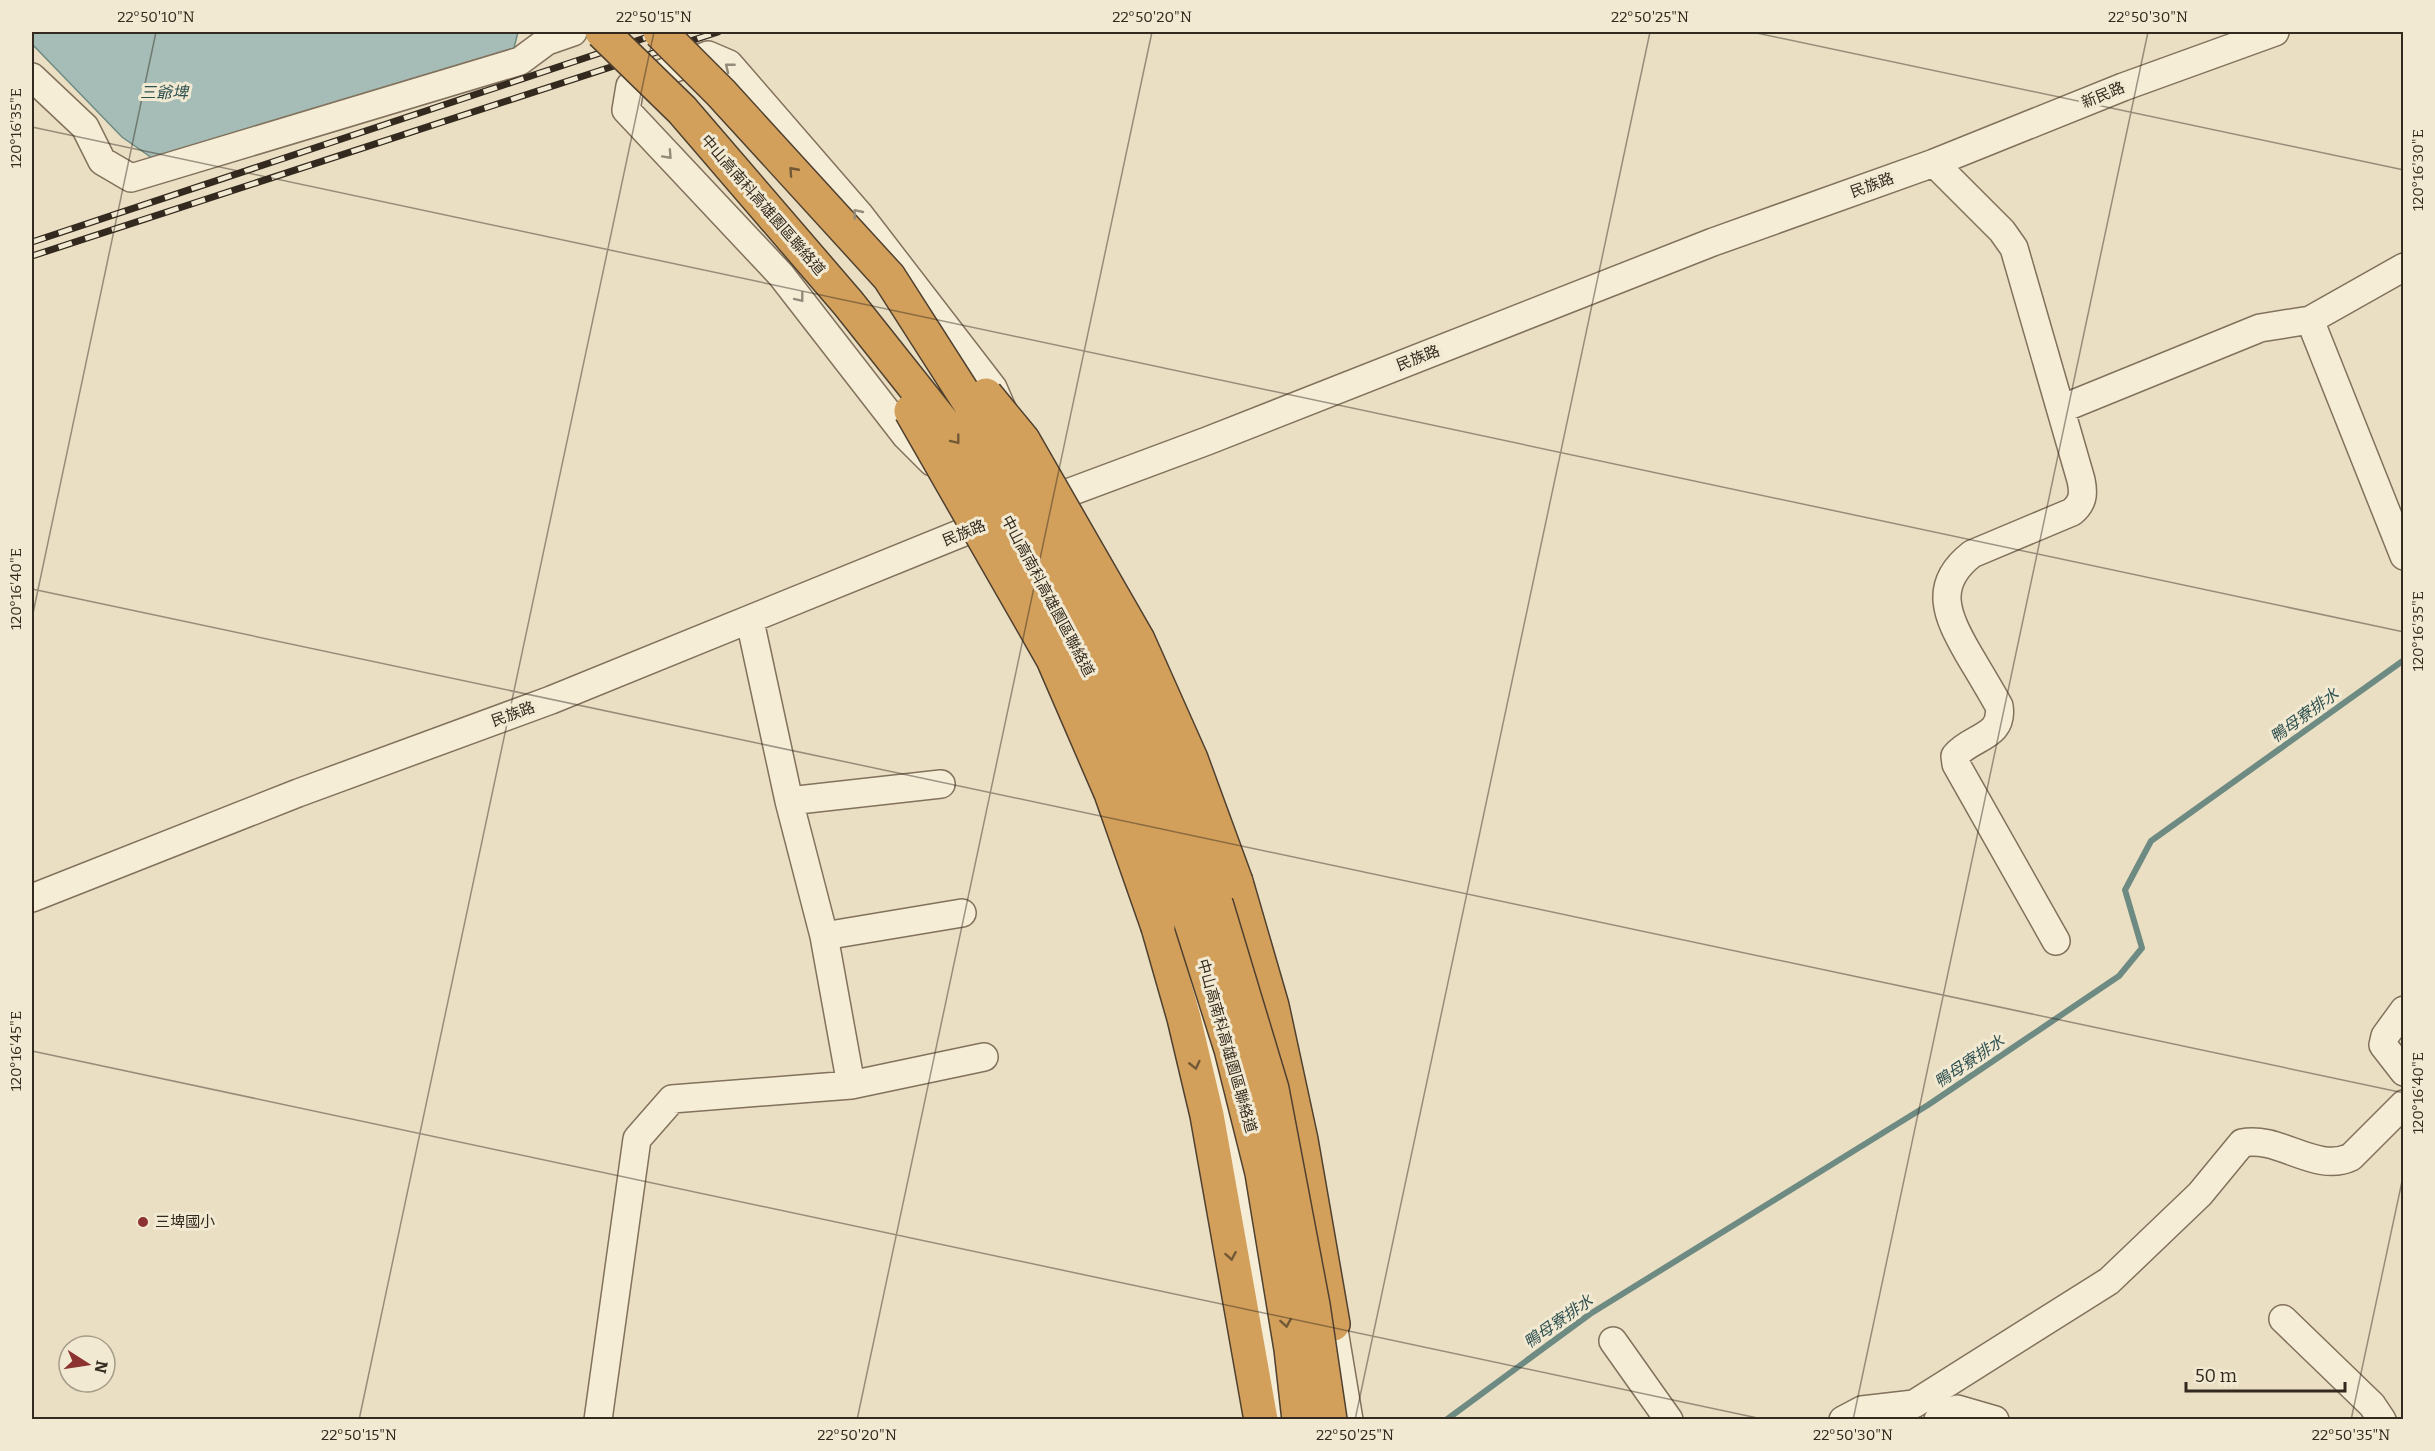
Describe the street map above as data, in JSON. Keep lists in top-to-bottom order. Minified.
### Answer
{"streets":{"highway":["中山高南科高雄園區聯絡道"],"street":["新民路","民族路"]},"crossings":[["新民路","民族路"]],"water":["三爺埤","鴨母寮排水"],"places":["三埤國小"],"scale_bar":"50 m","north":"right","coordinates":["22°50'10\"N","22°50'15\"N","22°50'20\"N","22°50'25\"N","22°50'30\"N","120°16'35\"E","120°16'30\"E","120°16'40\"E","120°16'45\"E","22°50'35\"N"]}
